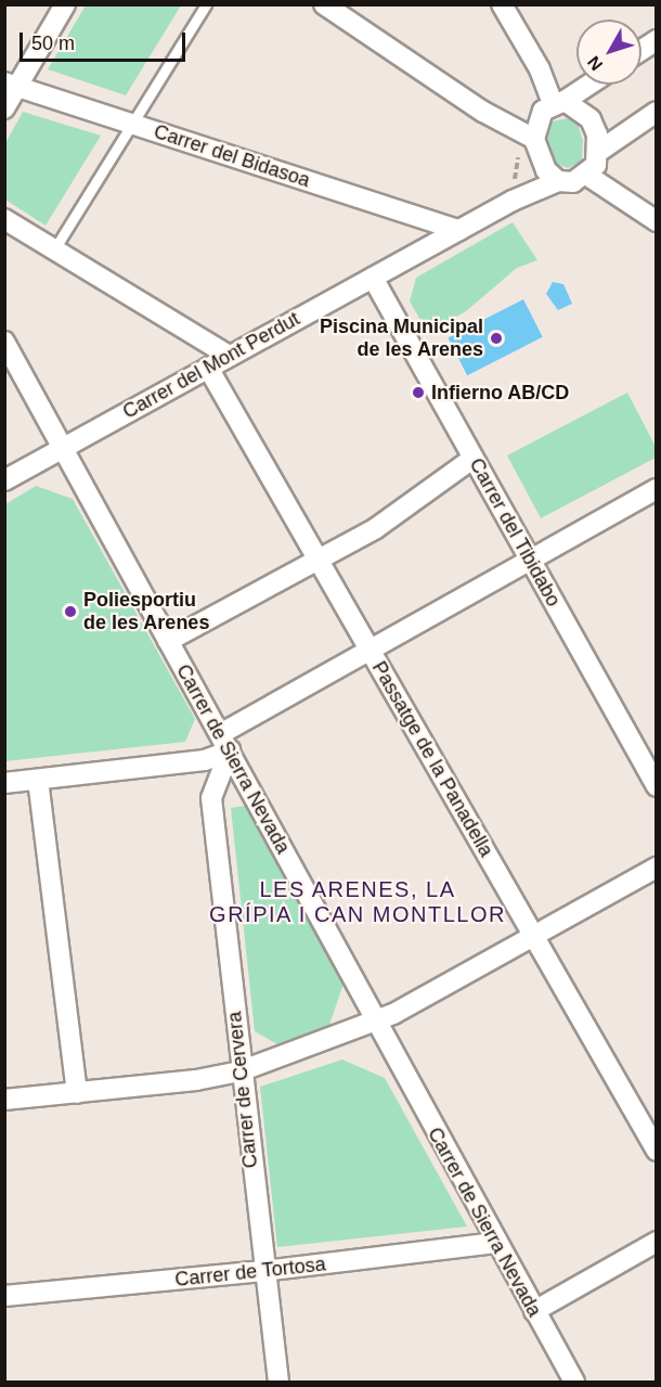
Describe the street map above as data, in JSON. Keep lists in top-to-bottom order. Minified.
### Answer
{"streets":{"street":["Carrer del Bidasoa","Carrer del Mont Perdut","Carrer del Tibidabo","Carrer de Sierra Nevada","Passatge de la Panadella","Carrer de Cervera","Carrer de Tortosa"]},"crossings":[["Carrer del Bidasoa","Carrer del Mont Perdut"],["Carrer del Mont Perdut","Carrer del Tibidabo"],["Carrer del Mont Perdut","Carrer de Sierra Nevada"],["Carrer del Mont Perdut","Passatge de la Panadella"],["Carrer de Sierra Nevada","Carrer de Cervera"],["Carrer de Sierra Nevada","Carrer de Tortosa"],["Carrer de Cervera","Carrer de Tortosa"]],"districts":["LES ARENES, LA GRÍPIA I CAN MONTLLOR"],"places":["Piscina Municipal de les Arenes","Infierno AB/CD","Poliesportiu de les Arenes"],"scale_bar":"50 m","north":"bottom left"}
